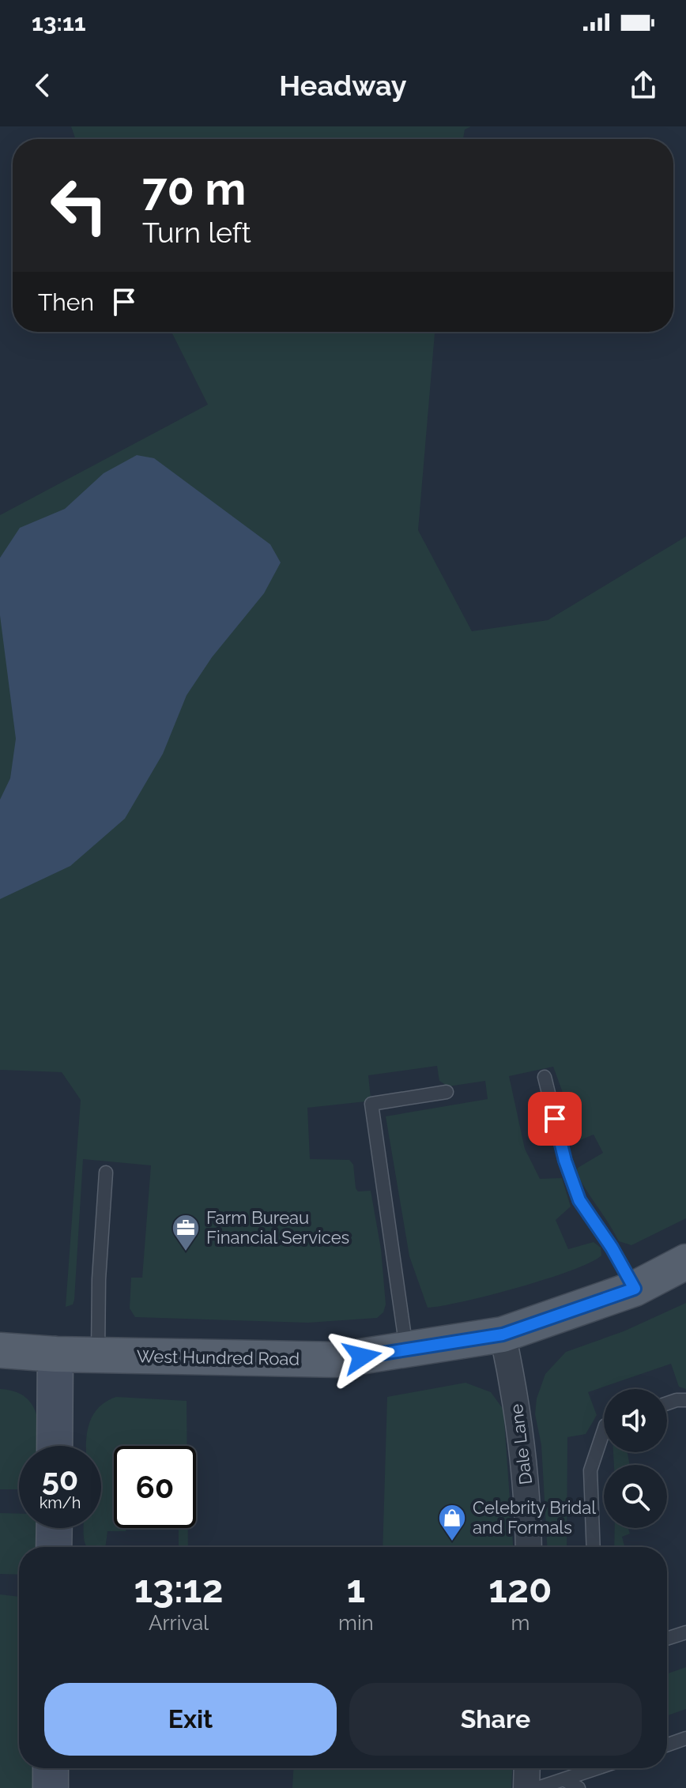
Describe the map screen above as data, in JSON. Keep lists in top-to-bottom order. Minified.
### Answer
{"streets":{"main road":["West Hundred Road"],"street":["Dale Lane"]},"crossings":[["West Hundred Road","Dale Lane"]],"places":{"office":["Farm Bureau Financial Services"],"shop":["Celebrity Bridal and Formals"]},"page":{"status":"13:11","header":"Headway","turn":["70 m","Turn left"],"then":"Then","speed":"50 km/h","limit":"60","eta":["13:12","Arrival","1","min","120","m"],"buttons":["Exit","Share"]}}
